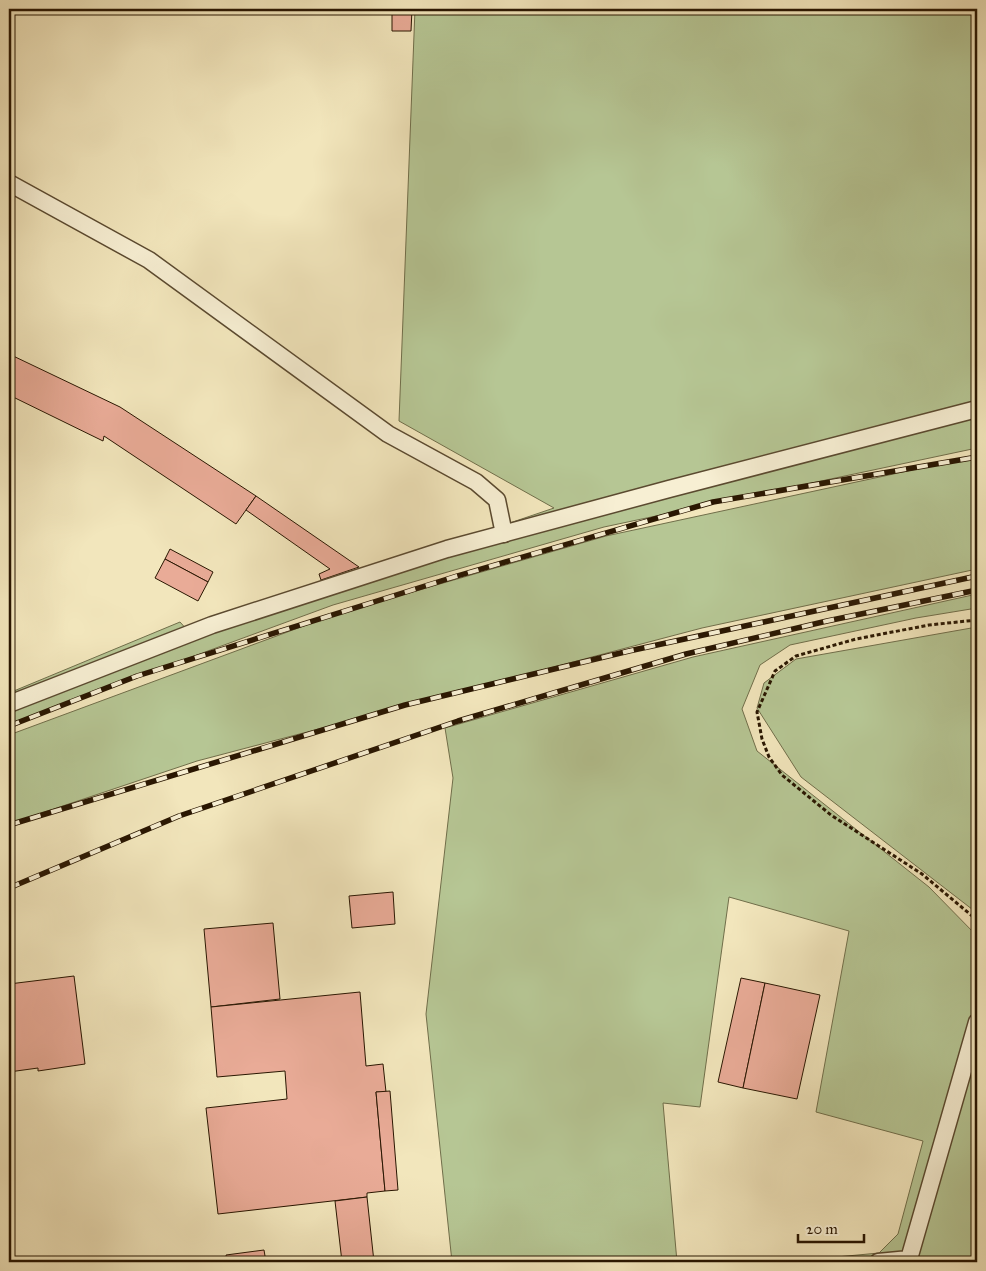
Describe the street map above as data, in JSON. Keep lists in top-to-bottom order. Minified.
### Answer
{"scale_bar":"20 m"}
